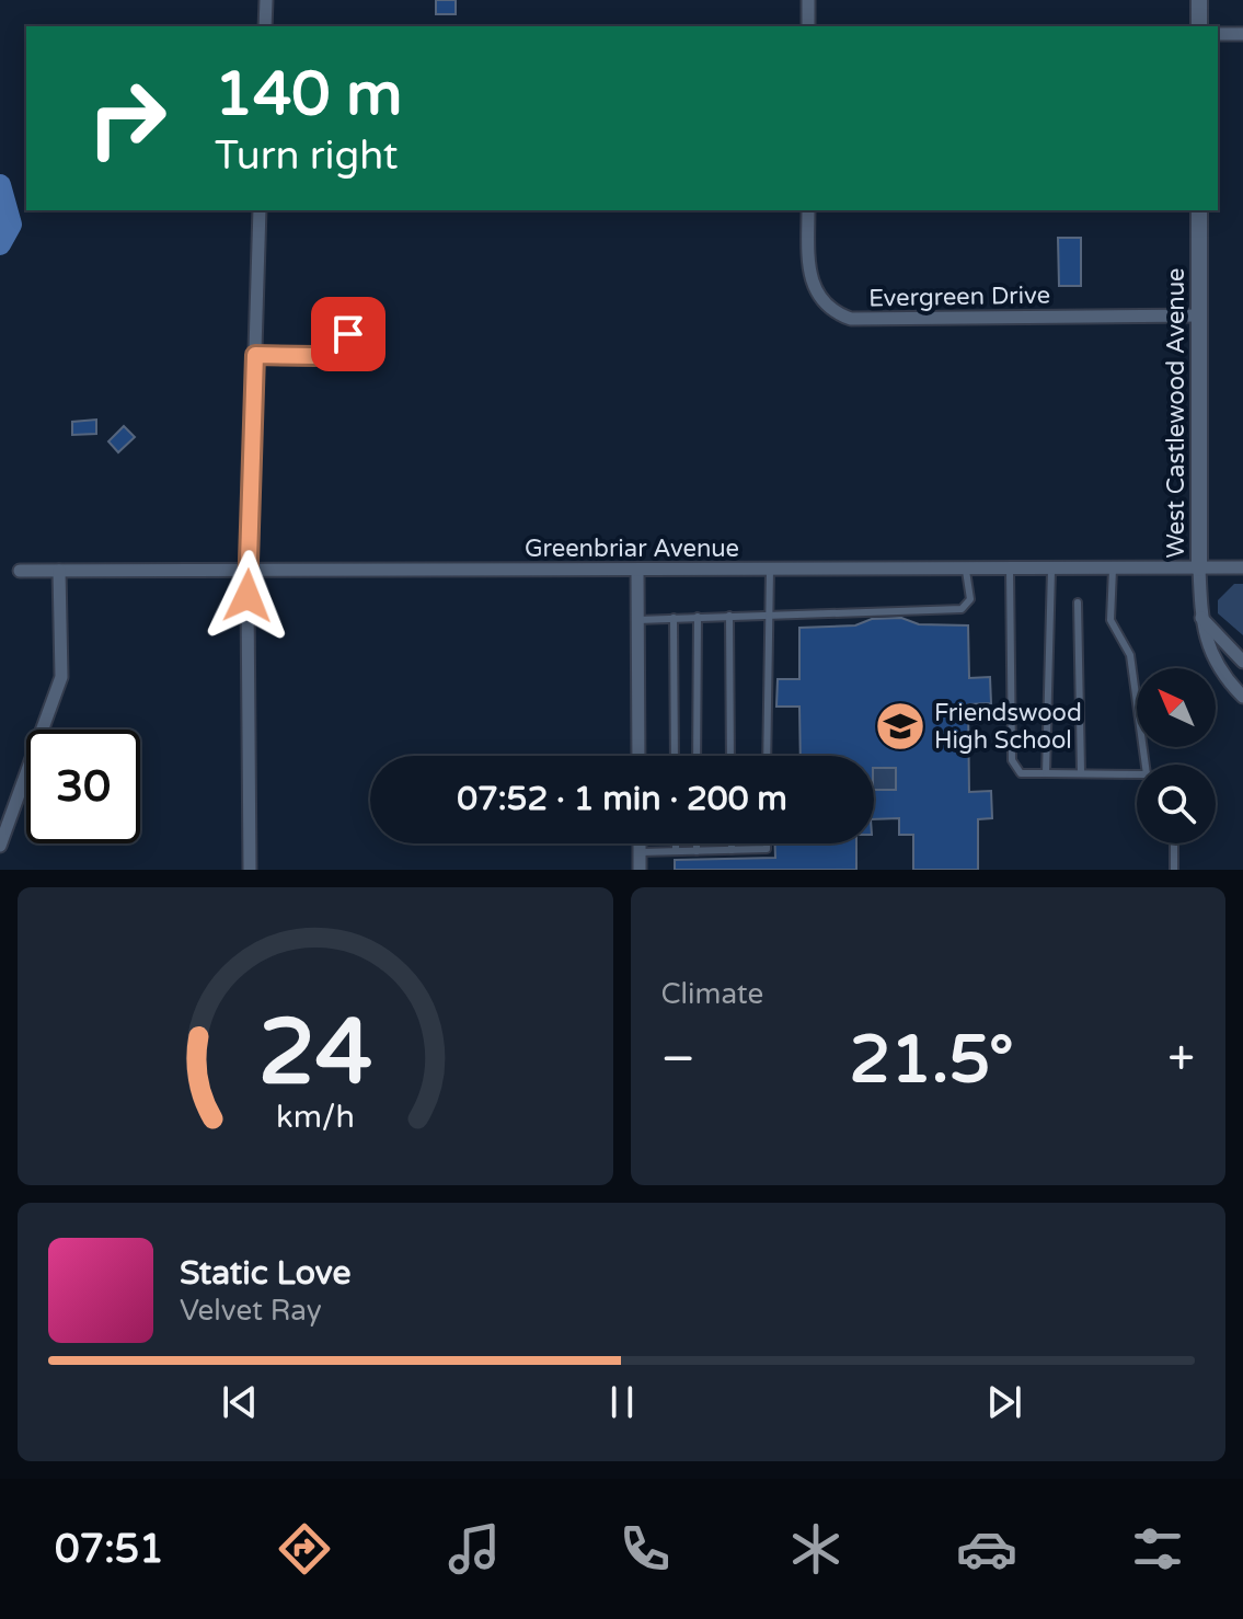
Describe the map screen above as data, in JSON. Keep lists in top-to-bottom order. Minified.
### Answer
{"streets":{"street":["Evergreen Drive","West Castlewood Avenue","Greenbriar Avenue"]},"crossings":[["Evergreen Drive","West Castlewood Avenue"],["West Castlewood Avenue","Greenbriar Avenue"]],"places":{"school or university":["Friendswood High School"]},"north":"top left","page":{"turn":["140 m","Turn right"],"limit":"30","trip":"07:52 · 1 min · 200 m","tile":"Climate","heat":["−","21.5°","+"],"song":["Static Love","Velvet Ray"],"tabs":"07:51","gauge":["24","km/h"]}}
